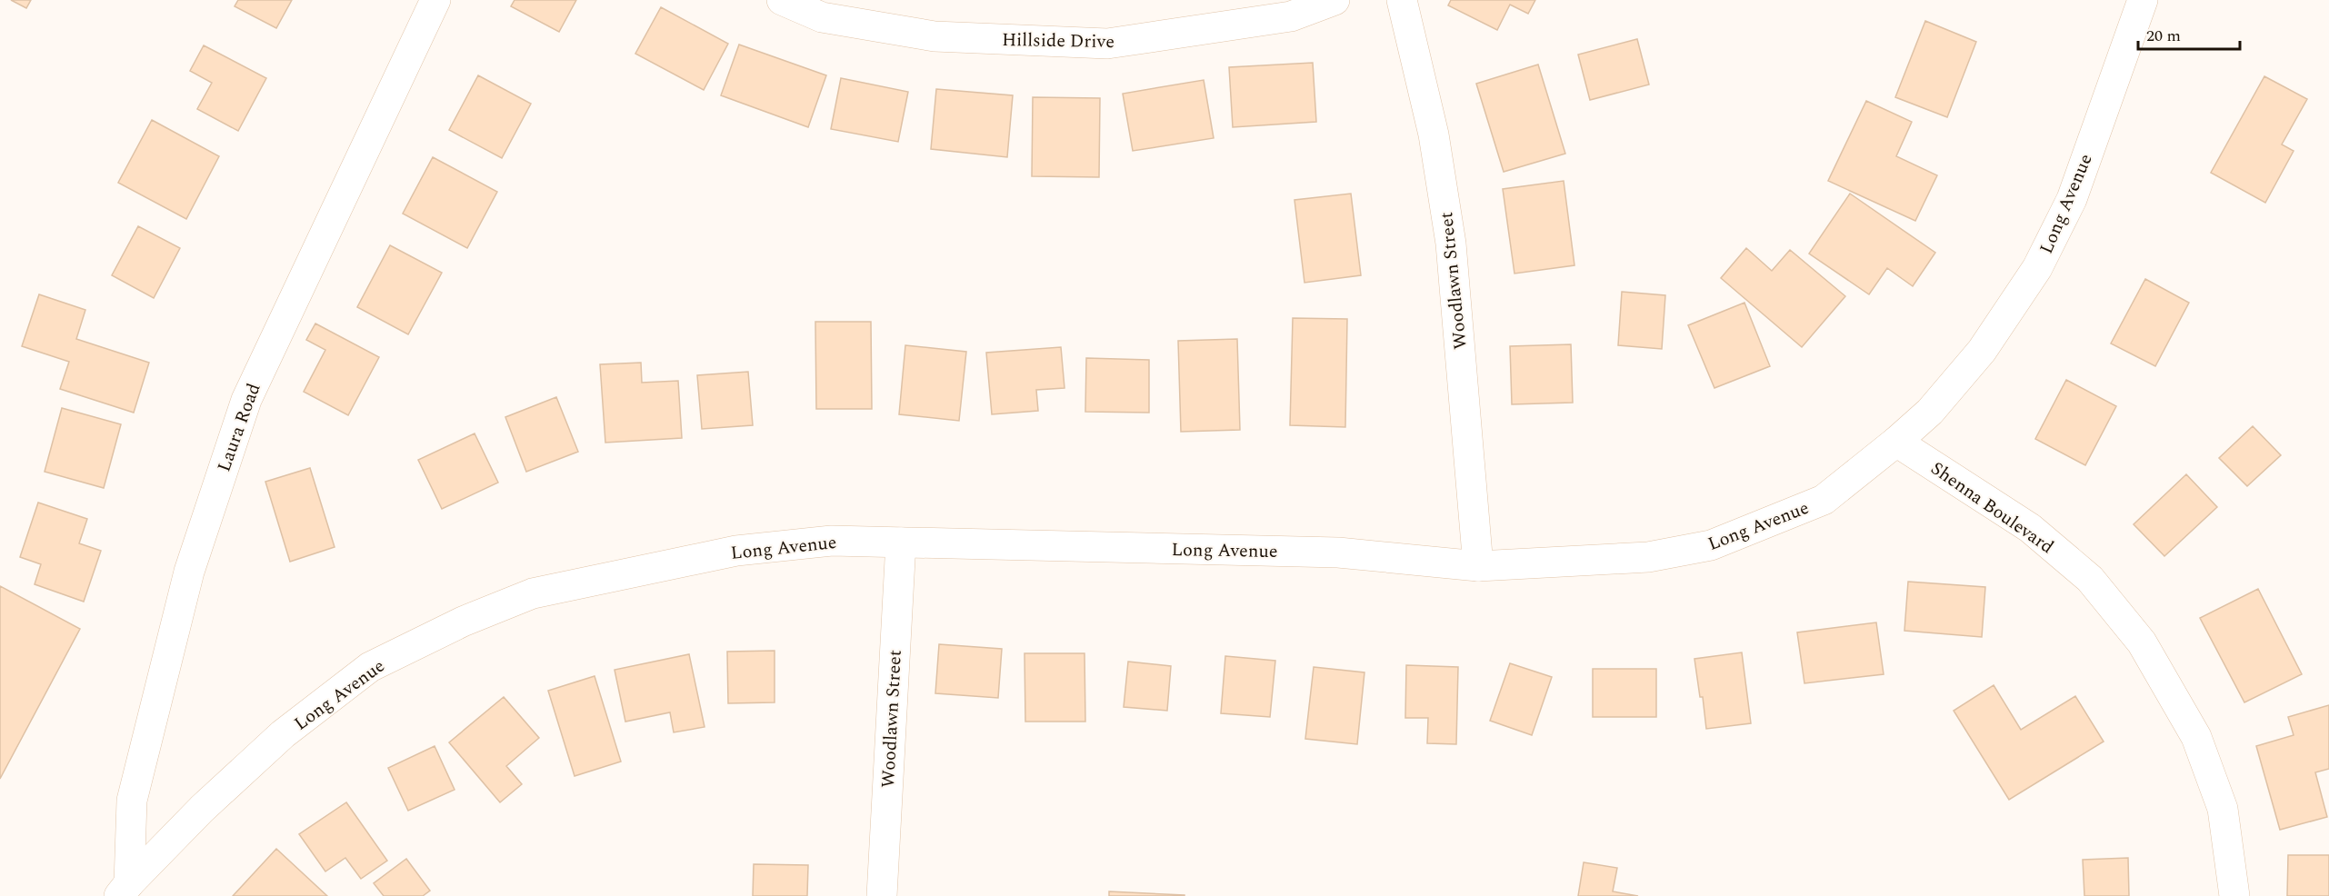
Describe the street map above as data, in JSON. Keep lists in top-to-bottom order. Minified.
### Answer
{"streets":{"street":["Hillside Drive","Long Avenue","Woodlawn Street","Laura Road","Shenna Boulevard"]},"crossings":[["Long Avenue","Woodlawn Street"],["Long Avenue","Laura Road"],["Long Avenue","Shenna Boulevard"]],"scale_bar":"20 m"}
